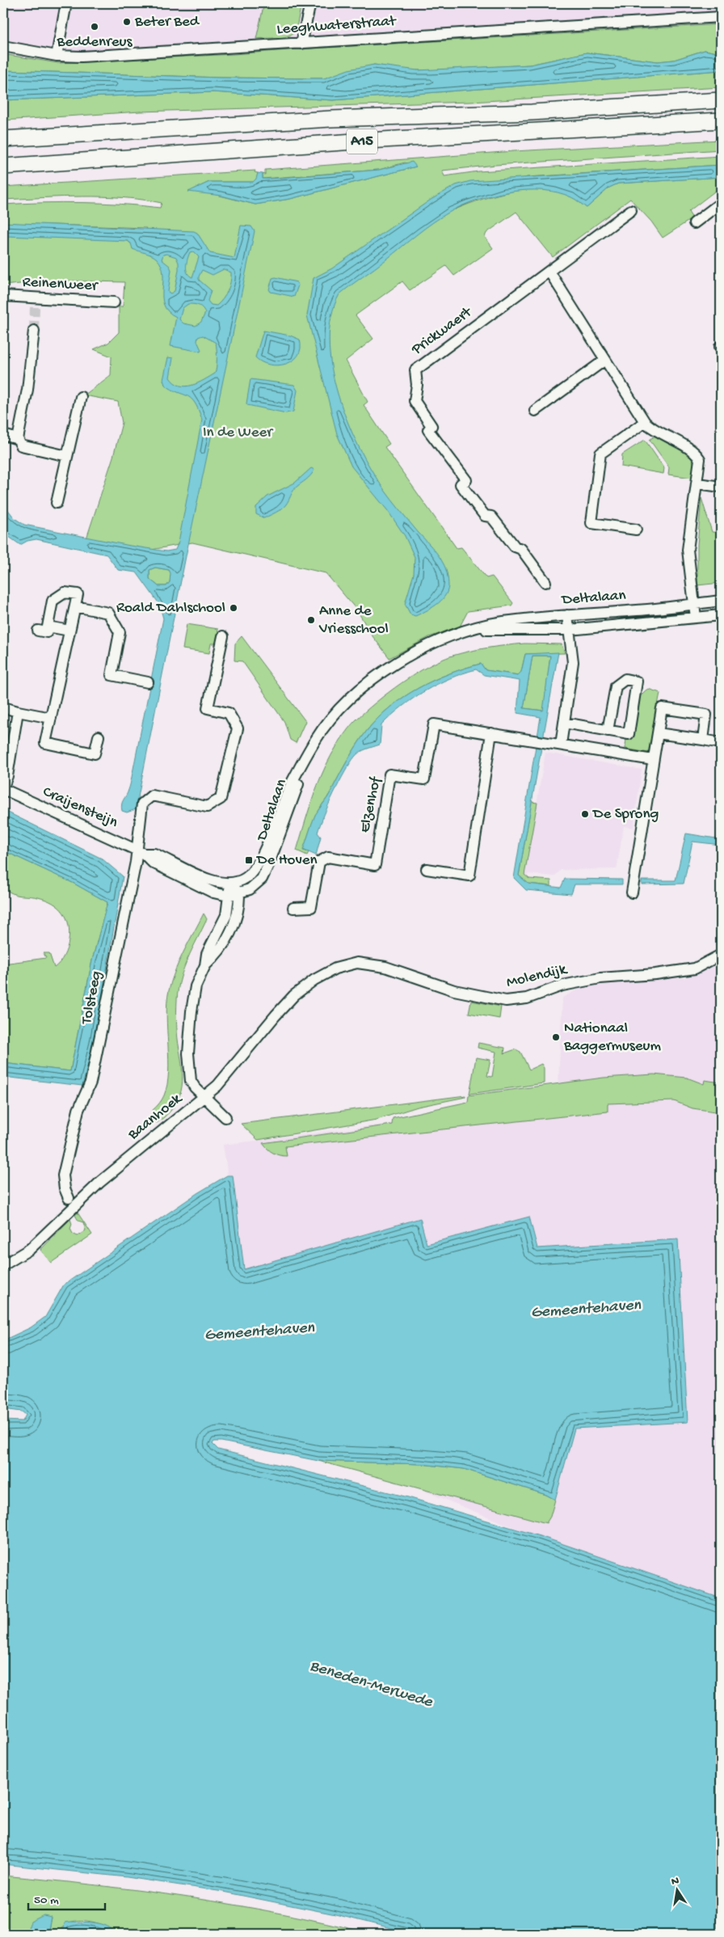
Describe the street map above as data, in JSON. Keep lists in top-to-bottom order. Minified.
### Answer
{"streets":{"highway":["A15"],"street":["Leeghwaterstraat","Reinenweer","Prickwaert","Deltalaan","Elzenhof","Craijensteijn","Molendijk","Tolsteeg","Baanhoek"]},"crossings":[["Deltalaan","Craijensteijn"],["Craijensteijn","Tolsteeg"],["Molendijk","Baanhoek"]],"water":["Gemeentehaven","Beneden-Merwede"],"parks":["In de Weer"],"places":{"other":["Beter Bed","Beddenreus","Roald Dahlschool","Anne de Vriesschool","De Sprong","Nationaal Baggermuseum"],"transit":["De Hoven"]},"scale_bar":"50 m","north":"top"}
